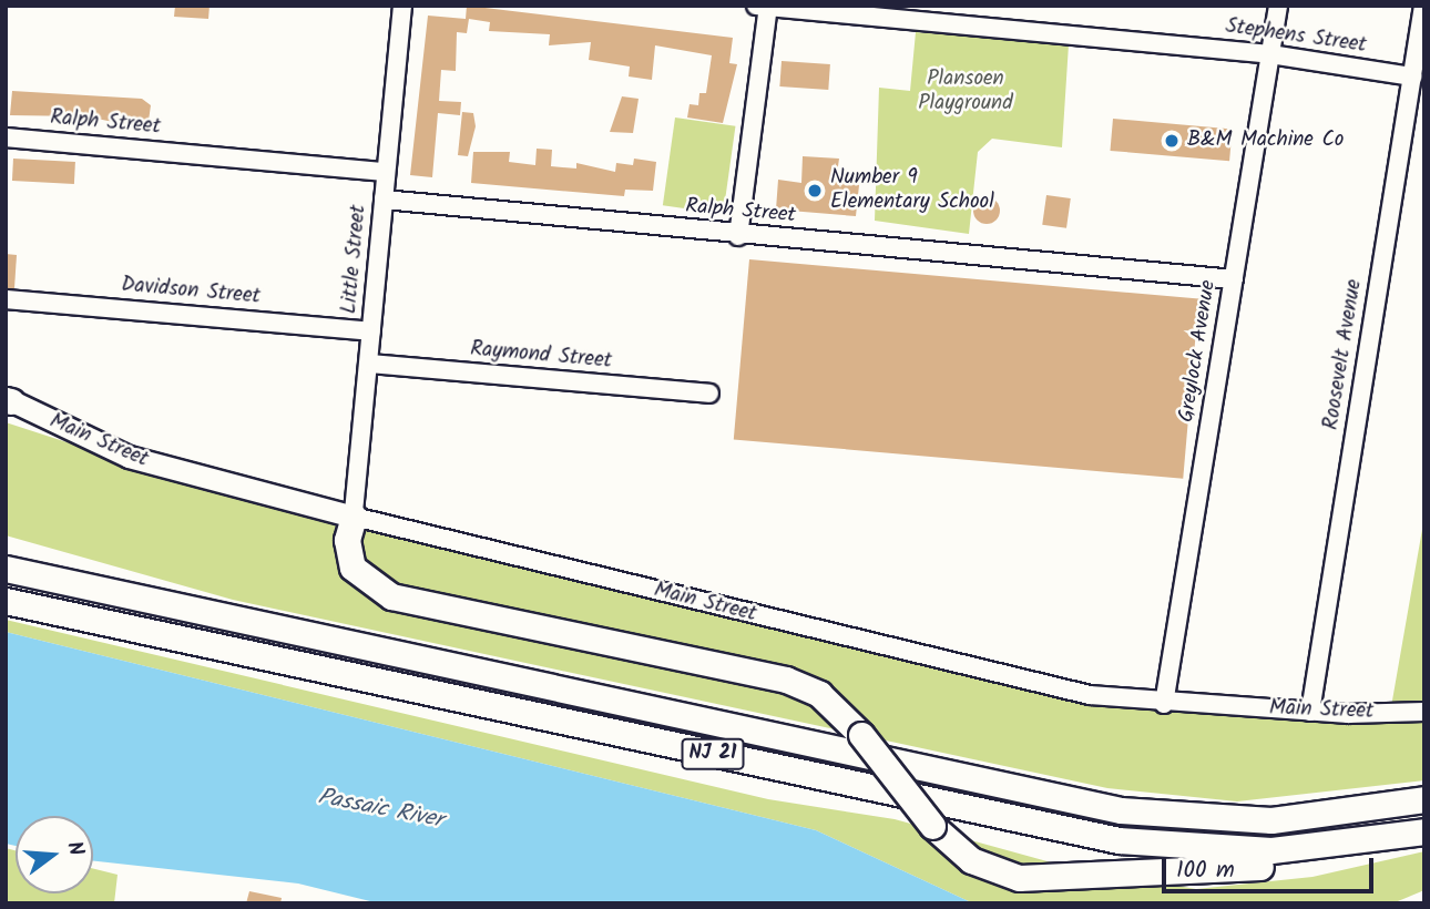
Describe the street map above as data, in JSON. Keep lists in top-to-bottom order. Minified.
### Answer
{"streets":{"highway":["NJ 21"],"main road":["Main Street"],"street":["Stephens Street","Ralph Street","Little Street","Davidson Street","Greylock Avenue","Roosevelt Avenue","Raymond Street"]},"crossings":[["Stephens Street","Greylock Avenue"],["Stephens Street","Roosevelt Avenue"],["Ralph Street","Little Street"],["Ralph Street","Greylock Avenue"],["Little Street","Davidson Street"],["Little Street","Raymond Street"],["Little Street","Main Street"],["Greylock Avenue","Main Street"],["Roosevelt Avenue","Main Street"]],"water":["Passaic River"],"parks":["Plansoen Playground"],"places":["B&M Machine Co","Number 9 Elementary School"],"scale_bar":"100 m","north":"right"}
